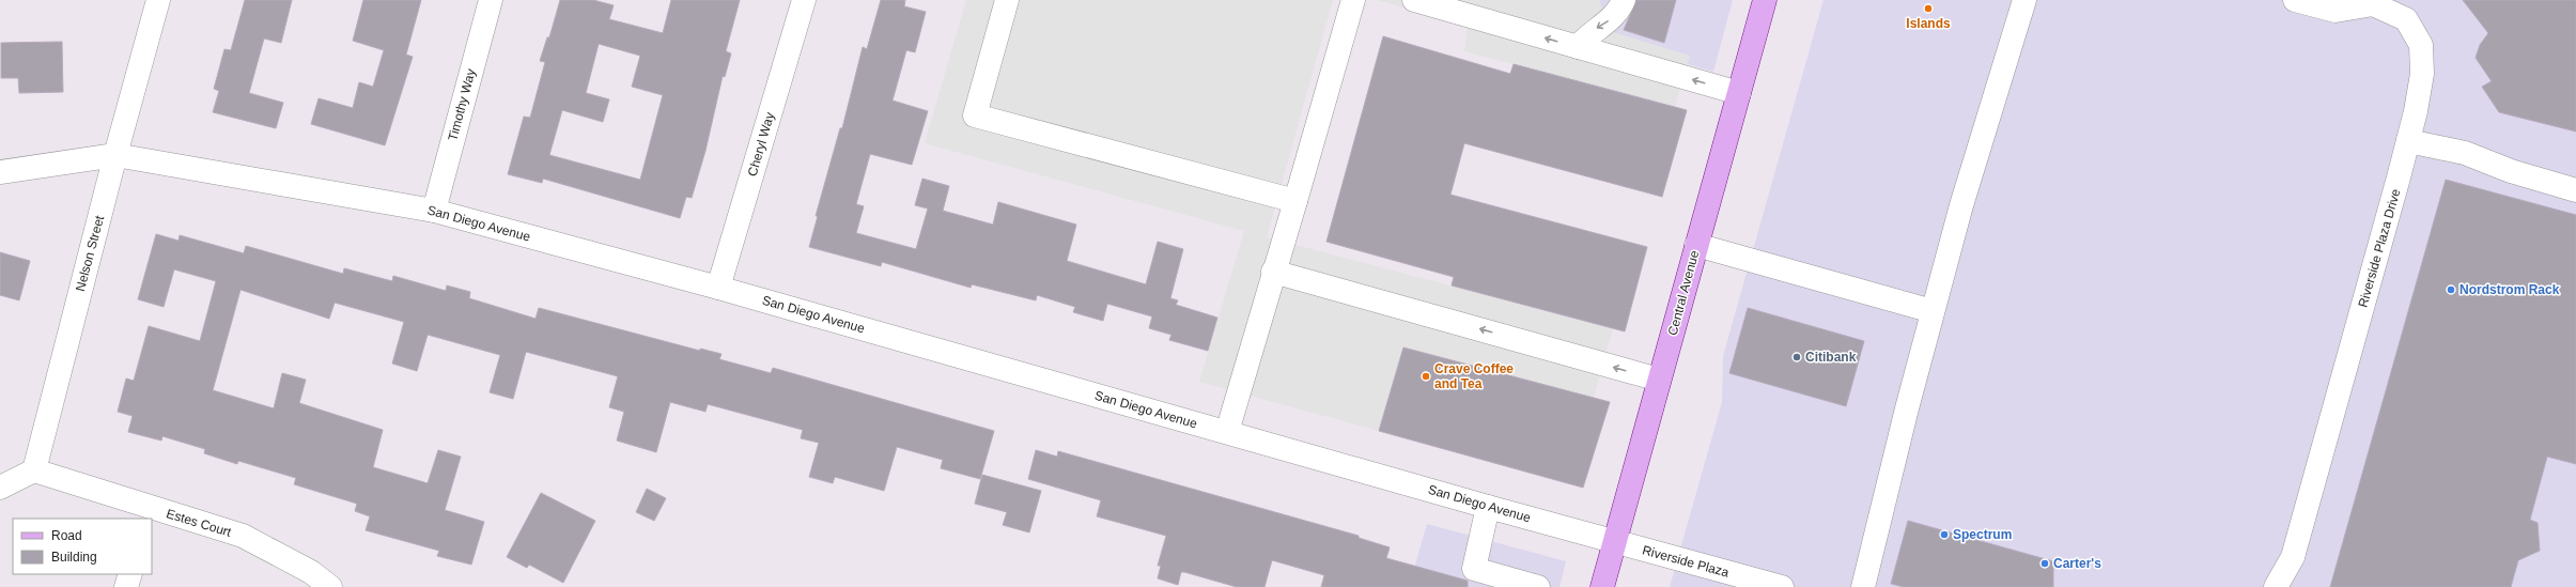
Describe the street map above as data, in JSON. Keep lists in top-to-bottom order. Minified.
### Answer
{"streets":{"main road":["Central Avenue"],"street":["Timothy Way","Cheryl Way","San Diego Avenue","Riverside Plaza Drive","Nelson Street","Estes Court","Riverside Plaza"]},"crossings":[["Timothy Way","San Diego Avenue"],["Cheryl Way","San Diego Avenue"],["San Diego Avenue","Nelson Street"],["San Diego Avenue","Central Avenue"],["San Diego Avenue","Riverside Plaza"],["Nelson Street","Estes Court"],["Central Avenue","Riverside Plaza"]],"places":["Islands","Nordstrom Rack","Citibank","Crave Coffee and Tea","Spectrum","Carter's"],"legend":["Road","Building"]}
